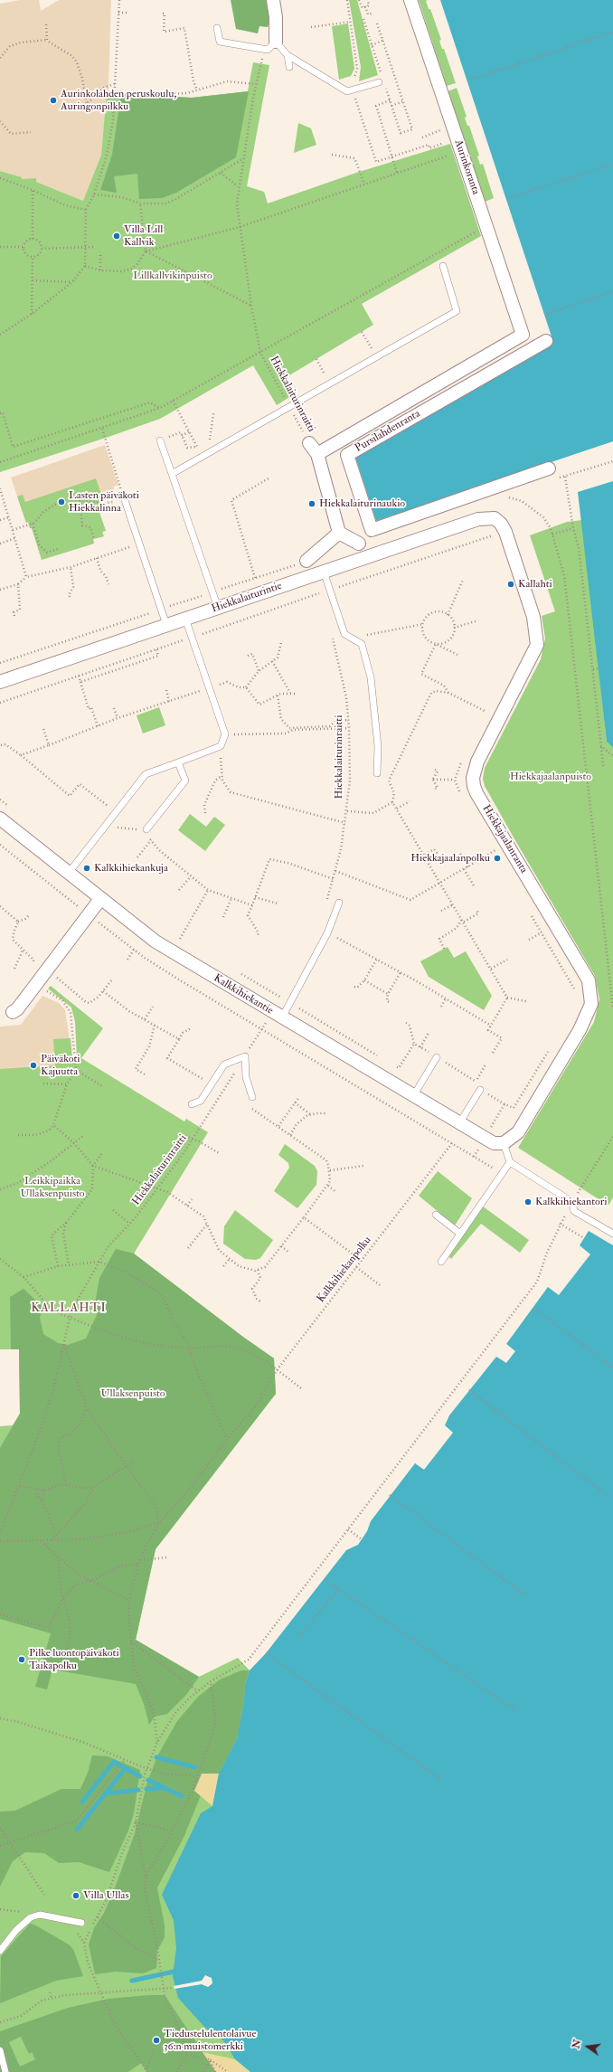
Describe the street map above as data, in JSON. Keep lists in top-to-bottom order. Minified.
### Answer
{"streets":{"street":["Aurinkoranta","Pursilahdenranta","Hiekkalaiturintie","Hiekkajaalanranta","Kalkkihiekantie"],"path":["Hiekkalaiturinraitti","Kalkkihiekanpolku"]},"crossings":[["Aurinkoranta","Pursilahdenranta"],["Hiekkalaiturintie","Hiekkajaalanranta"],["Hiekkajaalanranta","Kalkkihiekantie"]],"districts":["KALLAHTI"],"parks":["Lillkallvikinpuisto","Hiekkajaalanpuisto","Leikkipaikka Ullaksenpuisto","Ullaksenpuisto"],"places":["Aurinkolahden peruskoulu, Auringonpilkku","Villa Lill Kallvik","Lasten päiväkoti Hiekkalinna","Hiekkalaiturinaukio","Kallahti","Hiekkajaalanpolku","Kalkkihiekankuja","Päiväkoti Kajuutta","Kalkkihiekantori","Pilke luontopäiväkoti Taikapolku","Villa Ullas","Tiedustelulentolaivue 36:n muistomerkki"],"north":"left"}
